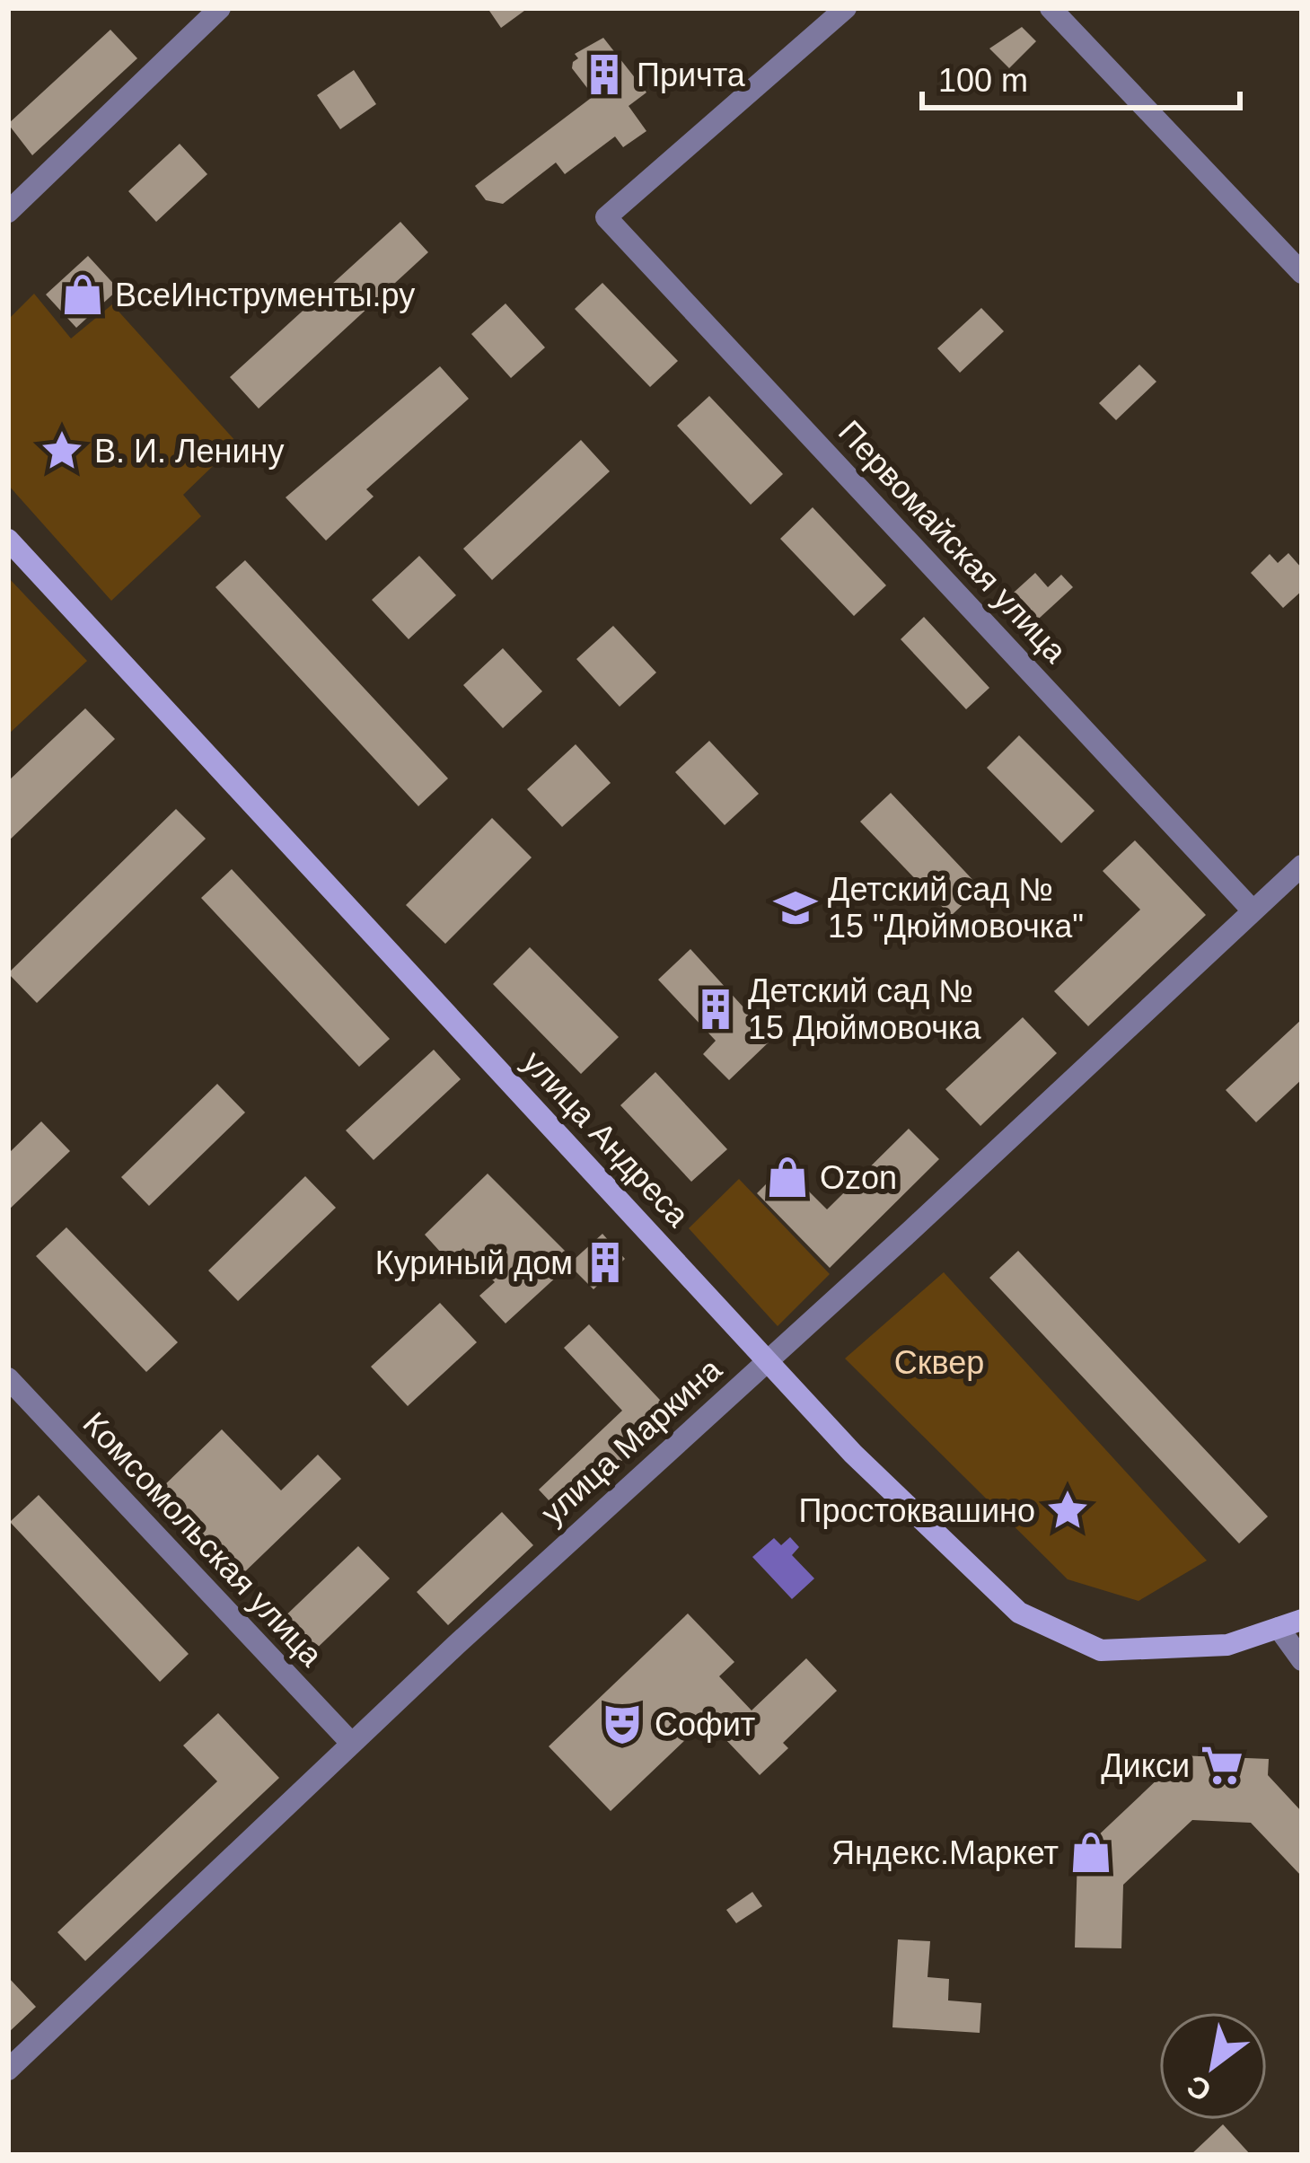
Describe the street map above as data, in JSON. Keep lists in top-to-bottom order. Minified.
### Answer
{"streets":{"street":["Первомайская улица","улица Андреса","улица Маркина","Комсомольская улица"]},"crossings":[["Первомайская улица","улица Маркина"],["улица Андреса","улица Маркина"],["улица Маркина","Комсомольская улица"]],"parks":["Сквер"],"places":{"building":["Причта","Детский сад № 15 Дюймовочка","Куриный дом"],"shop":["ВсеИнструменты.ру","Ozon","Яндекс.Маркет"],"place":["В. И. Ленину","Простоквашино"],"school or university":["Детский сад № 15 \"Дюймовочка\""],"theatre":["Софит"],"supermarket":["Дикси"]},"scale_bar":"100 m","north":"bottom left"}
